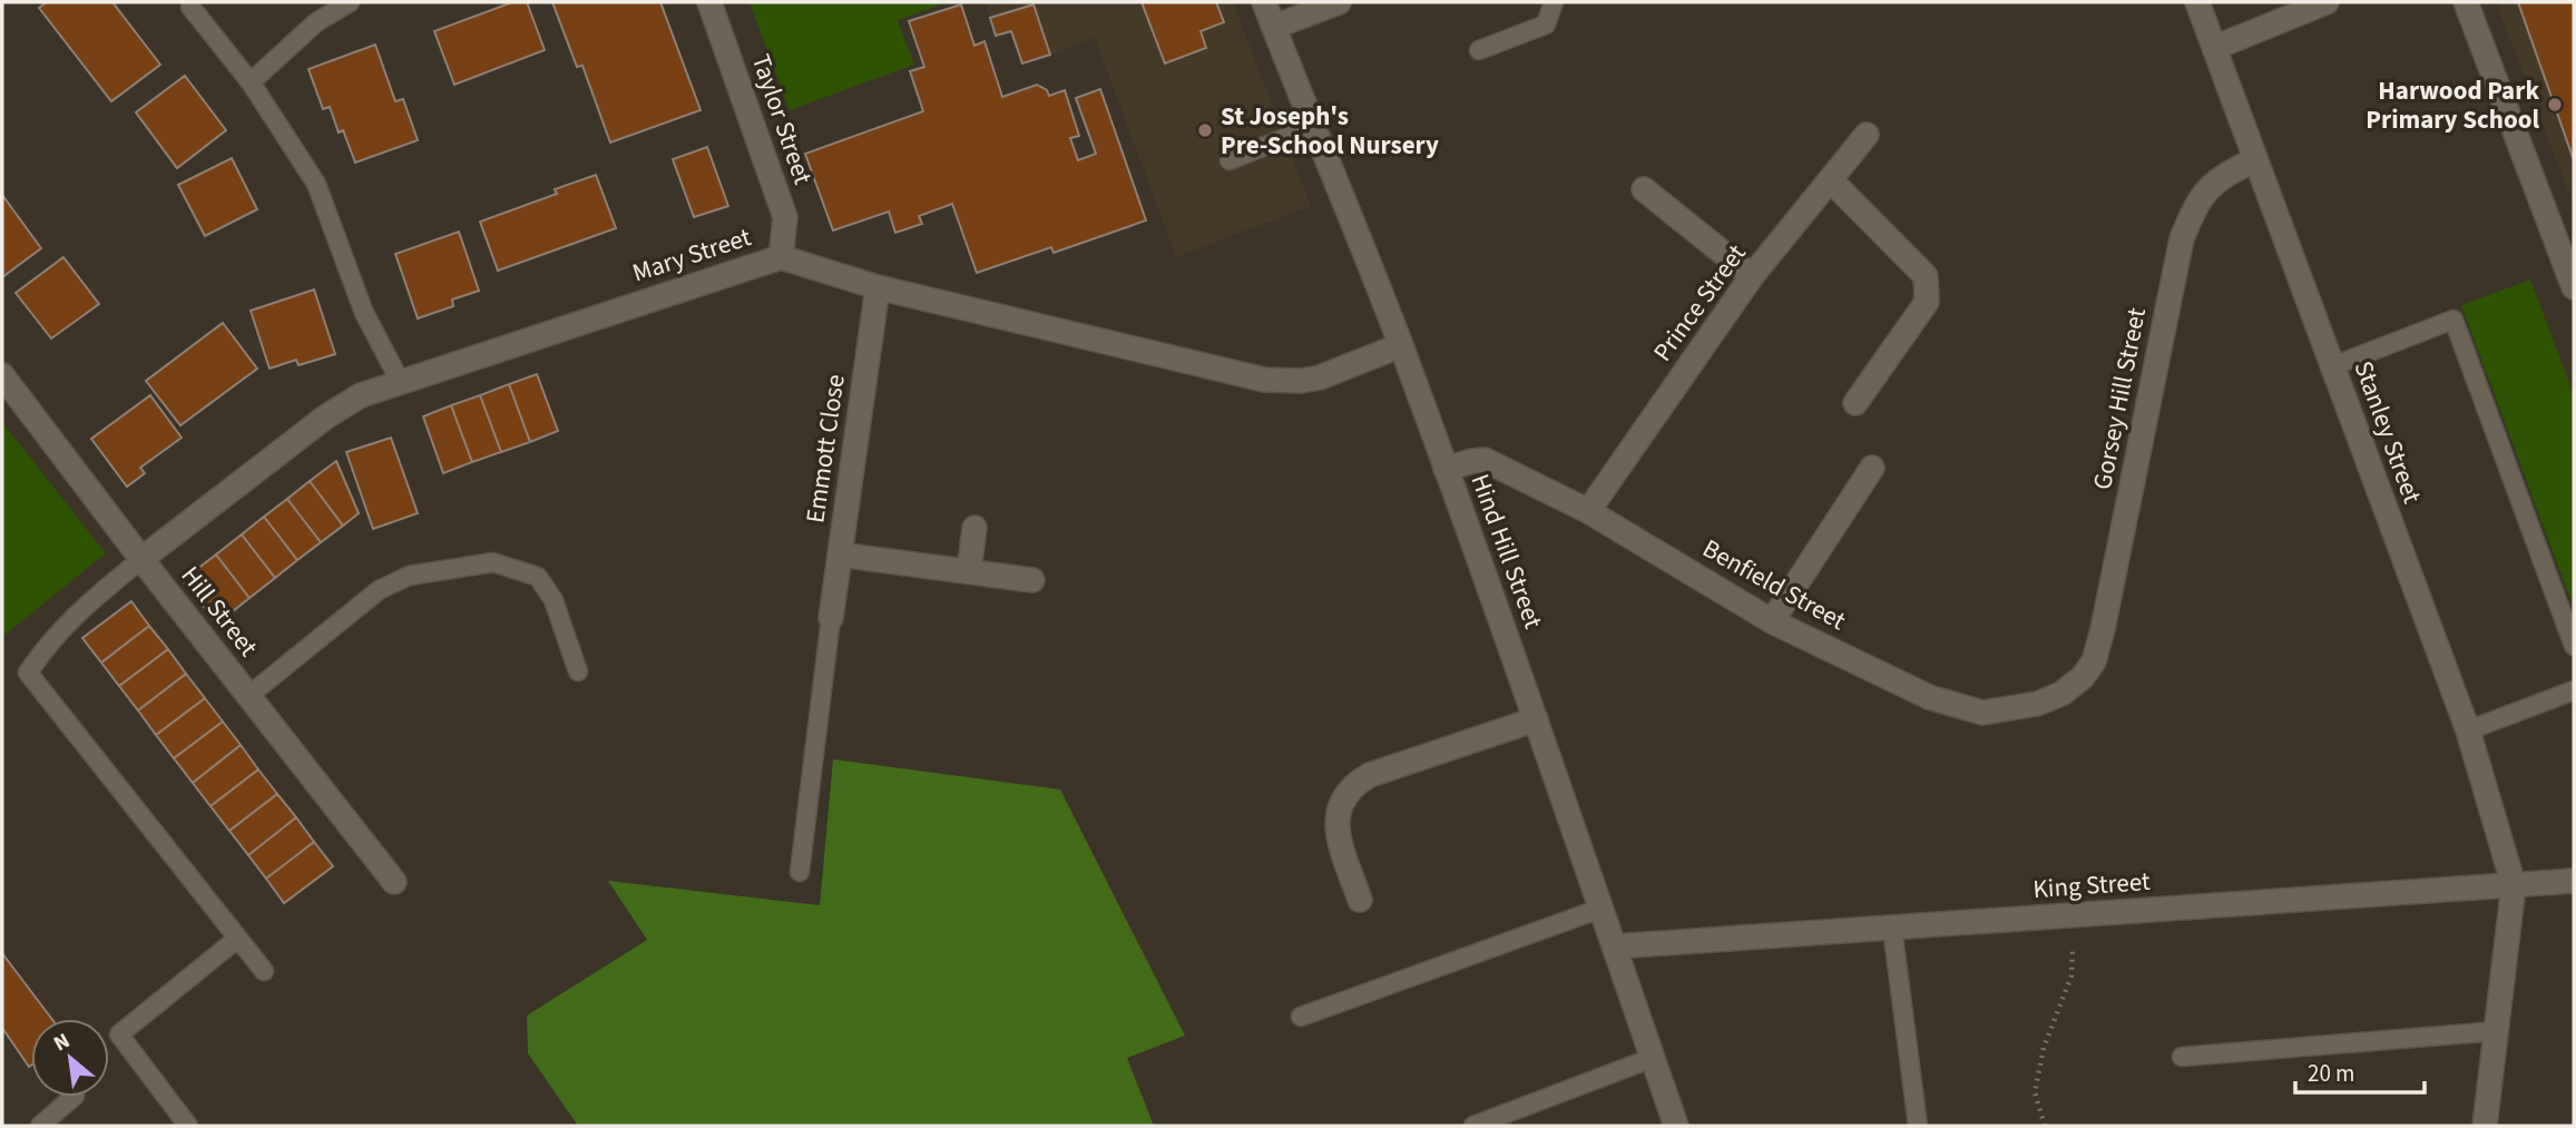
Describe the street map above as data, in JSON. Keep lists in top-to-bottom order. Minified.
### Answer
{"streets":{"street":["Taylor Street","Mary Street","Prince Street","Gorsey Hill Street","Stanley Street","Emmott Close","Hind Hill Street","Benfield Street","Hill Street","King Street"]},"crossings":[["Taylor Street","Mary Street"],["Mary Street","Emmott Close"],["Mary Street","Hind Hill Street"],["Mary Street","Hill Street"],["Prince Street","Benfield Street"],["Gorsey Hill Street","Stanley Street"],["Gorsey Hill Street","Benfield Street"],["Stanley Street","King Street"],["Hind Hill Street","Benfield Street"],["Hind Hill Street","King Street"]],"places":["Harwood Park Primary School","St Joseph's Pre-School Nursery"],"scale_bar":"20 m","north":"top left"}
